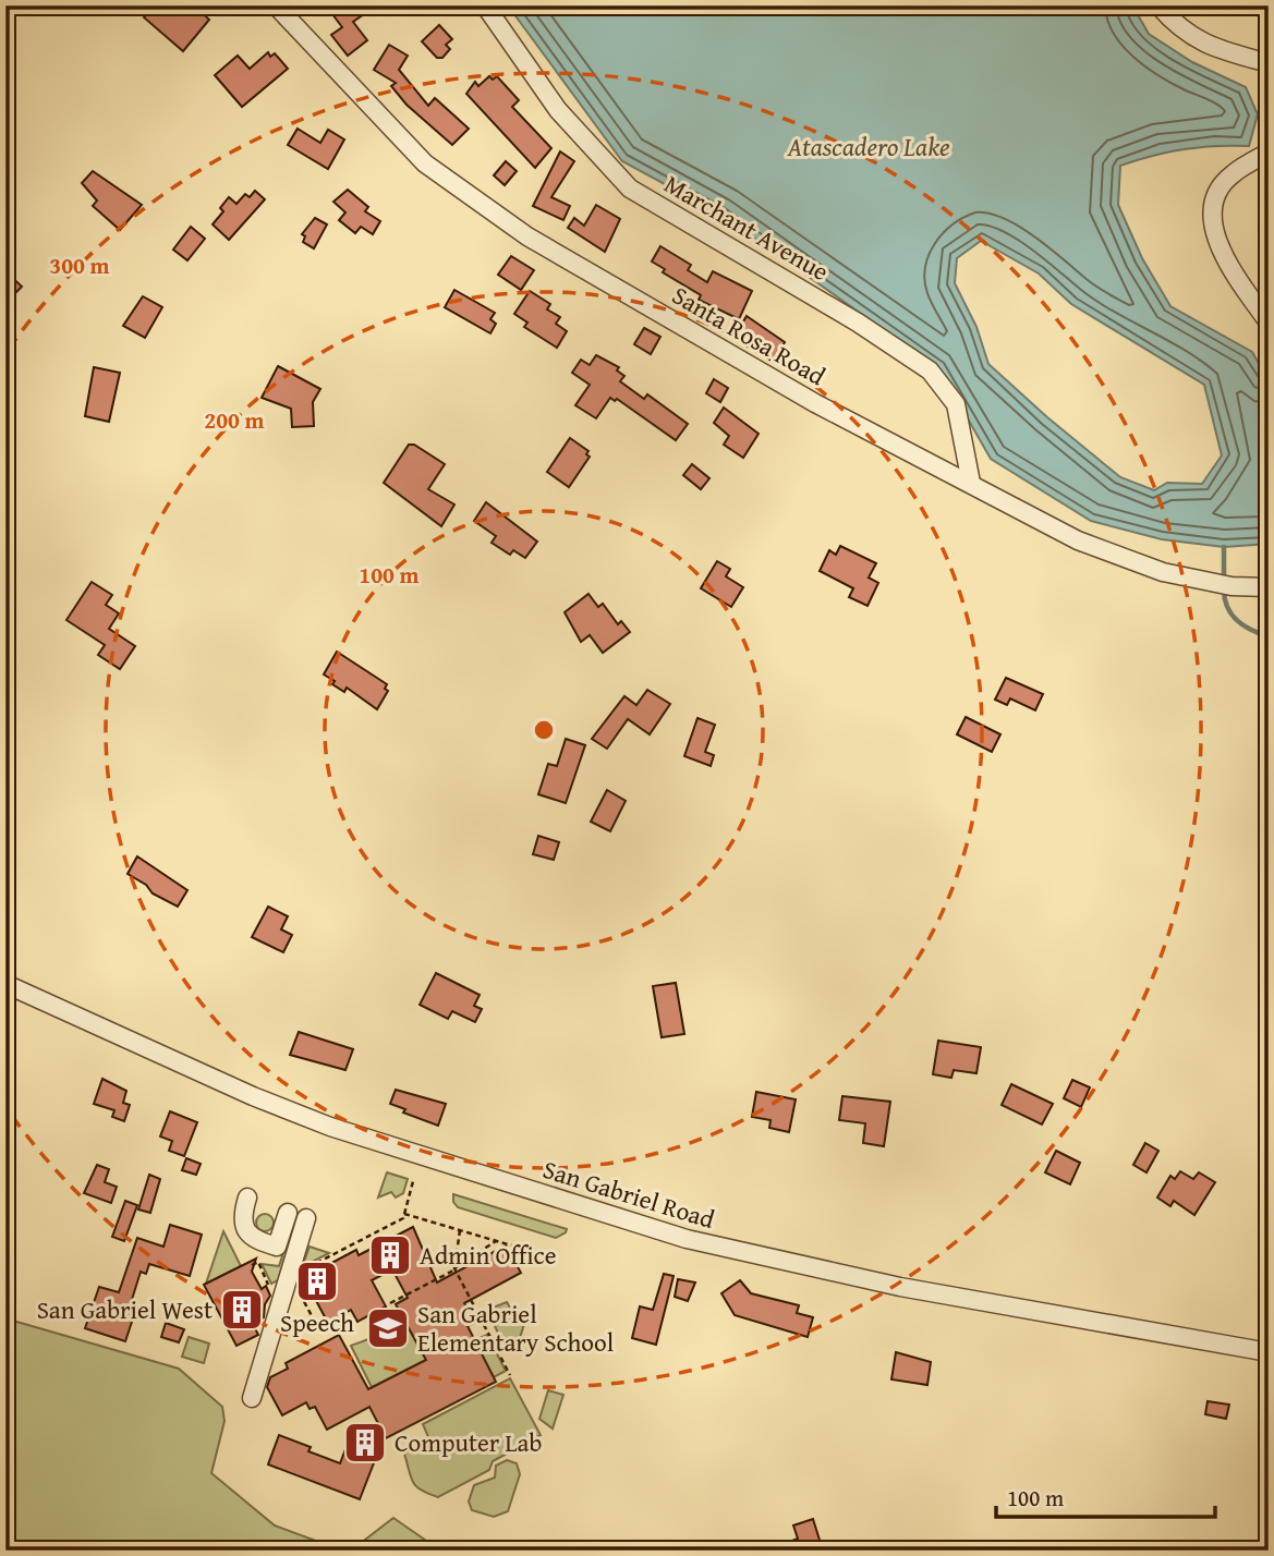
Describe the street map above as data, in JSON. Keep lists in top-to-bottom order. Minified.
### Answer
{"streets":{"street":["Marchant Avenue","Santa Rosa Road","San Gabriel Road"]},"crossings":[["Marchant Avenue","Santa Rosa Road"]],"water":["Atascadero Lake"],"places":{"building":["Admin Office","Speech","San Gabriel West","Computer Lab"],"school or university":["San Gabriel Elementary School"]},"scale_bar":"100 m","rings":["300 m","200 m","100 m"]}
